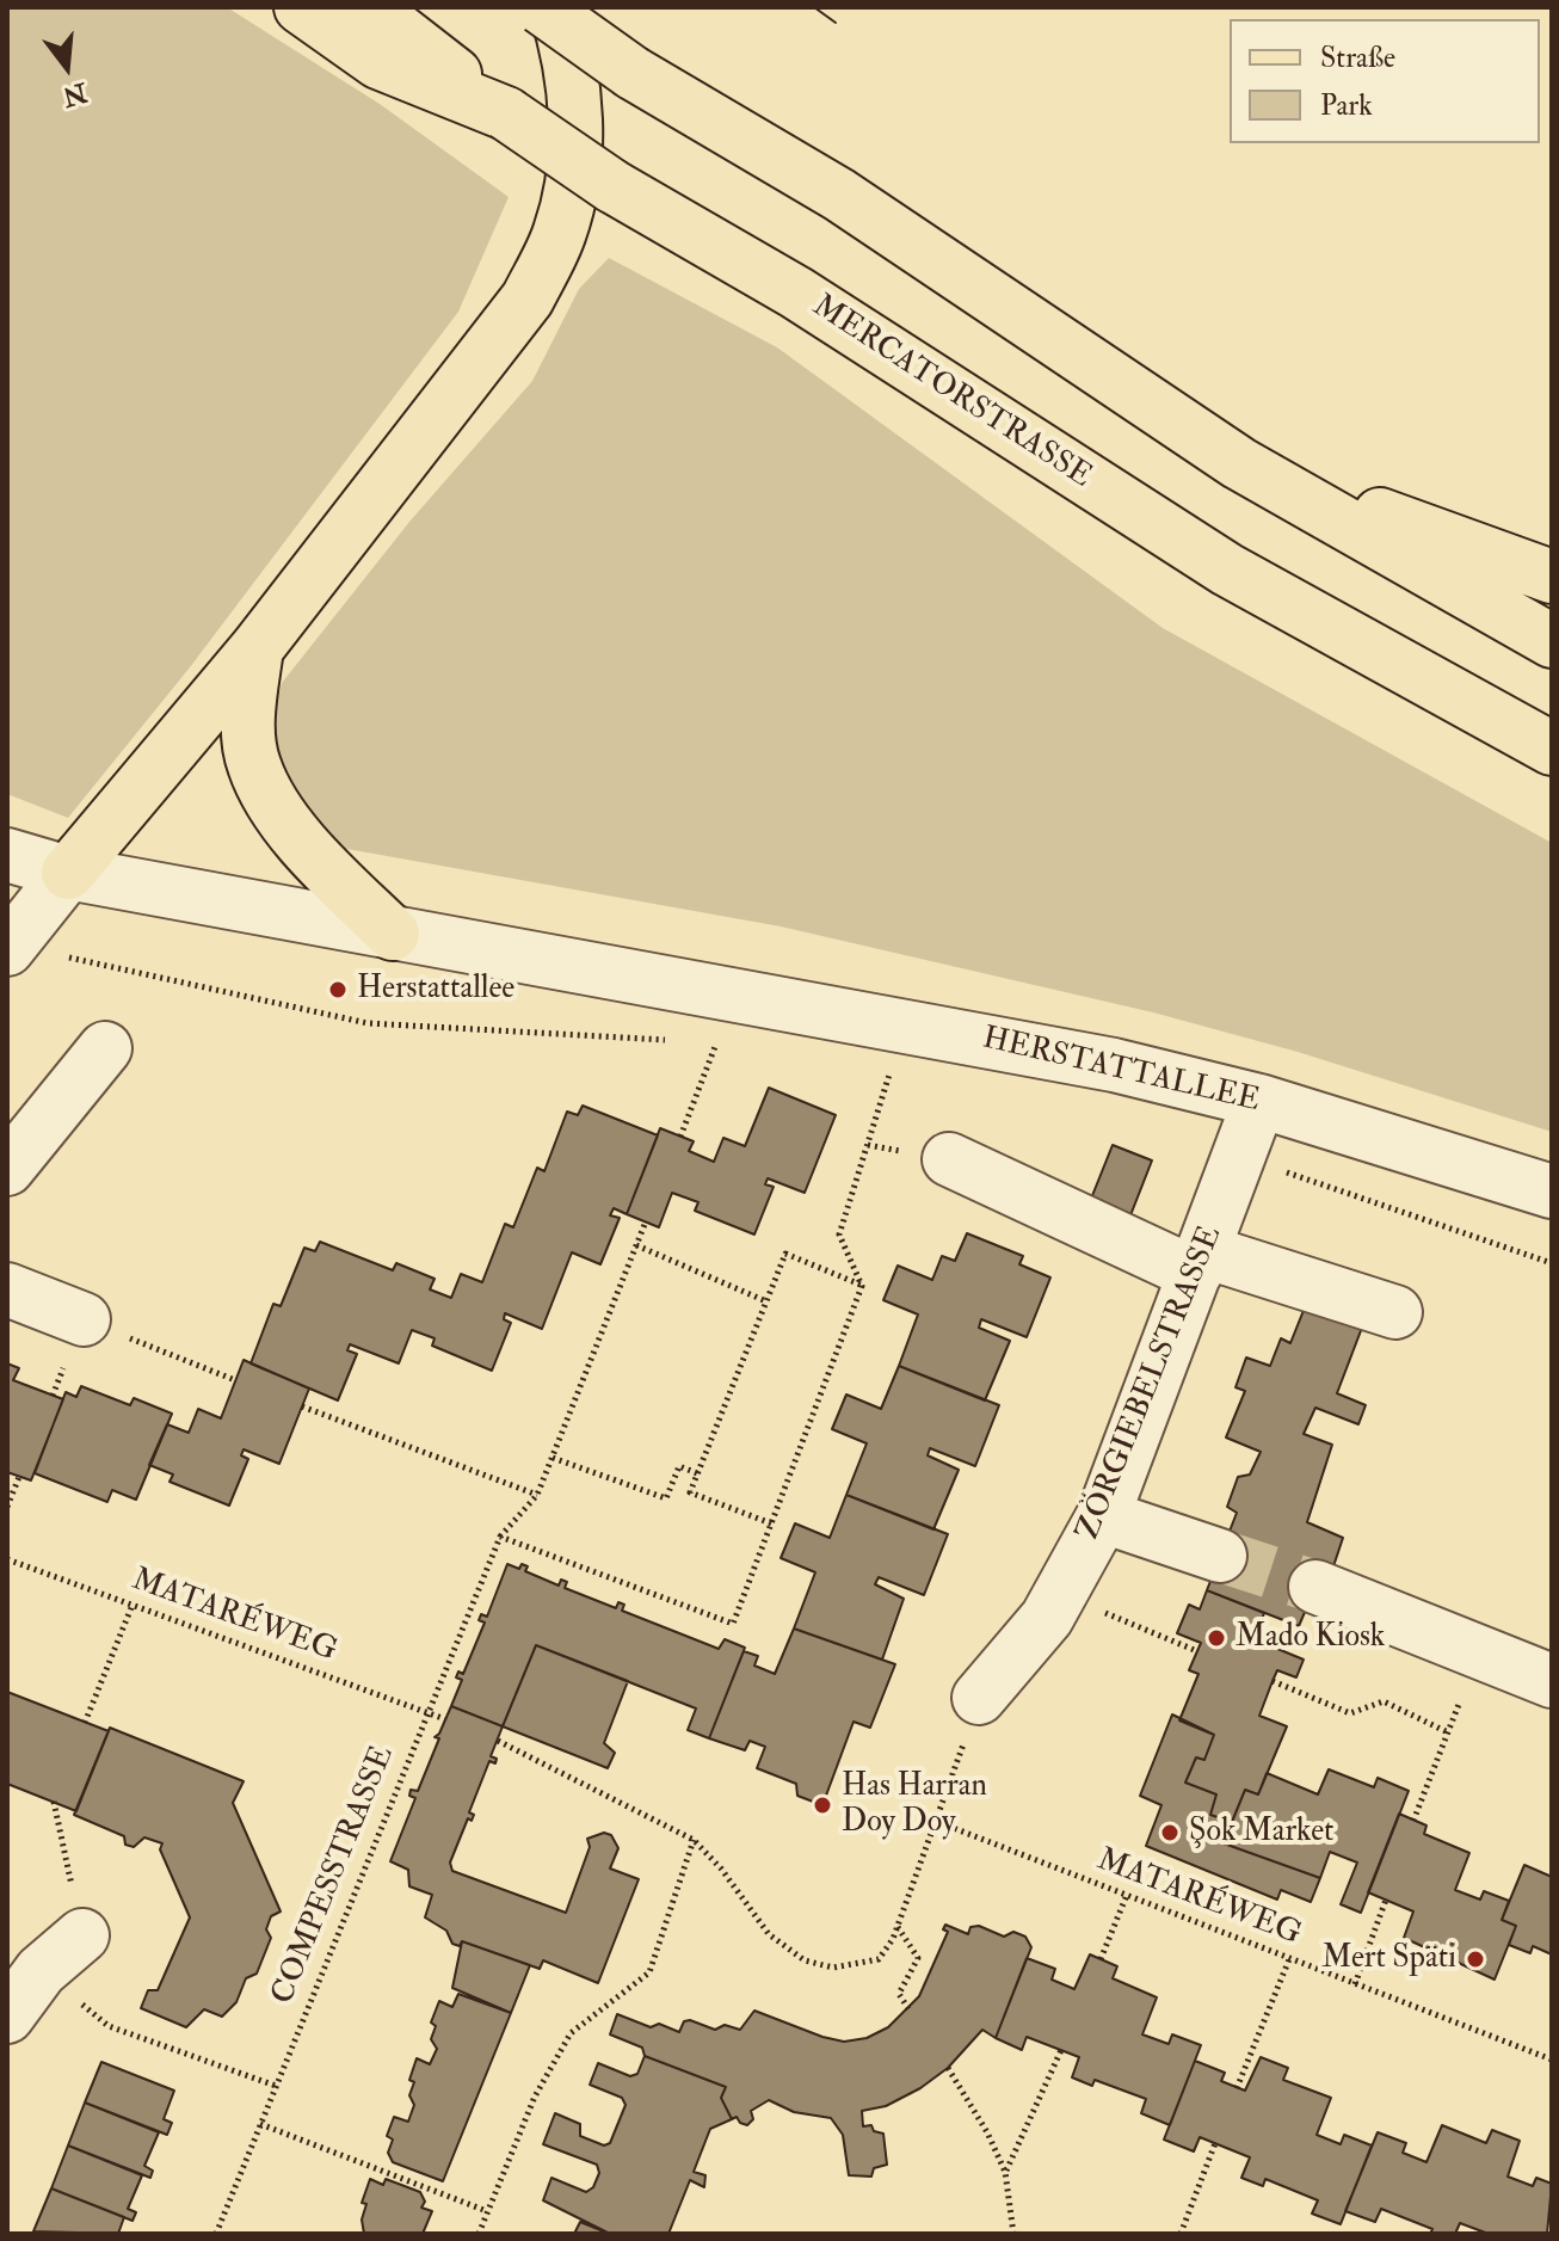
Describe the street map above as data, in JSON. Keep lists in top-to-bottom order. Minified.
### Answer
{"streets":{"main road":["MERCATORSTRASSE"],"street":["HERSTATTALLEE","ZÖRGIEBELSTRASSE"],"path":["MATARÉWEG","COMPESSTRASSE"]},"crossings":[["HERSTATTALLEE","ZÖRGIEBELSTRASSE"],["MATARÉWEG","COMPESSTRASSE"]],"places":["Herstattallee","Mado Kiosk","Has Harran Doy Doy","Şok Market","Mert Späti"],"legend":["Straße","Park"],"north":"bottom"}
